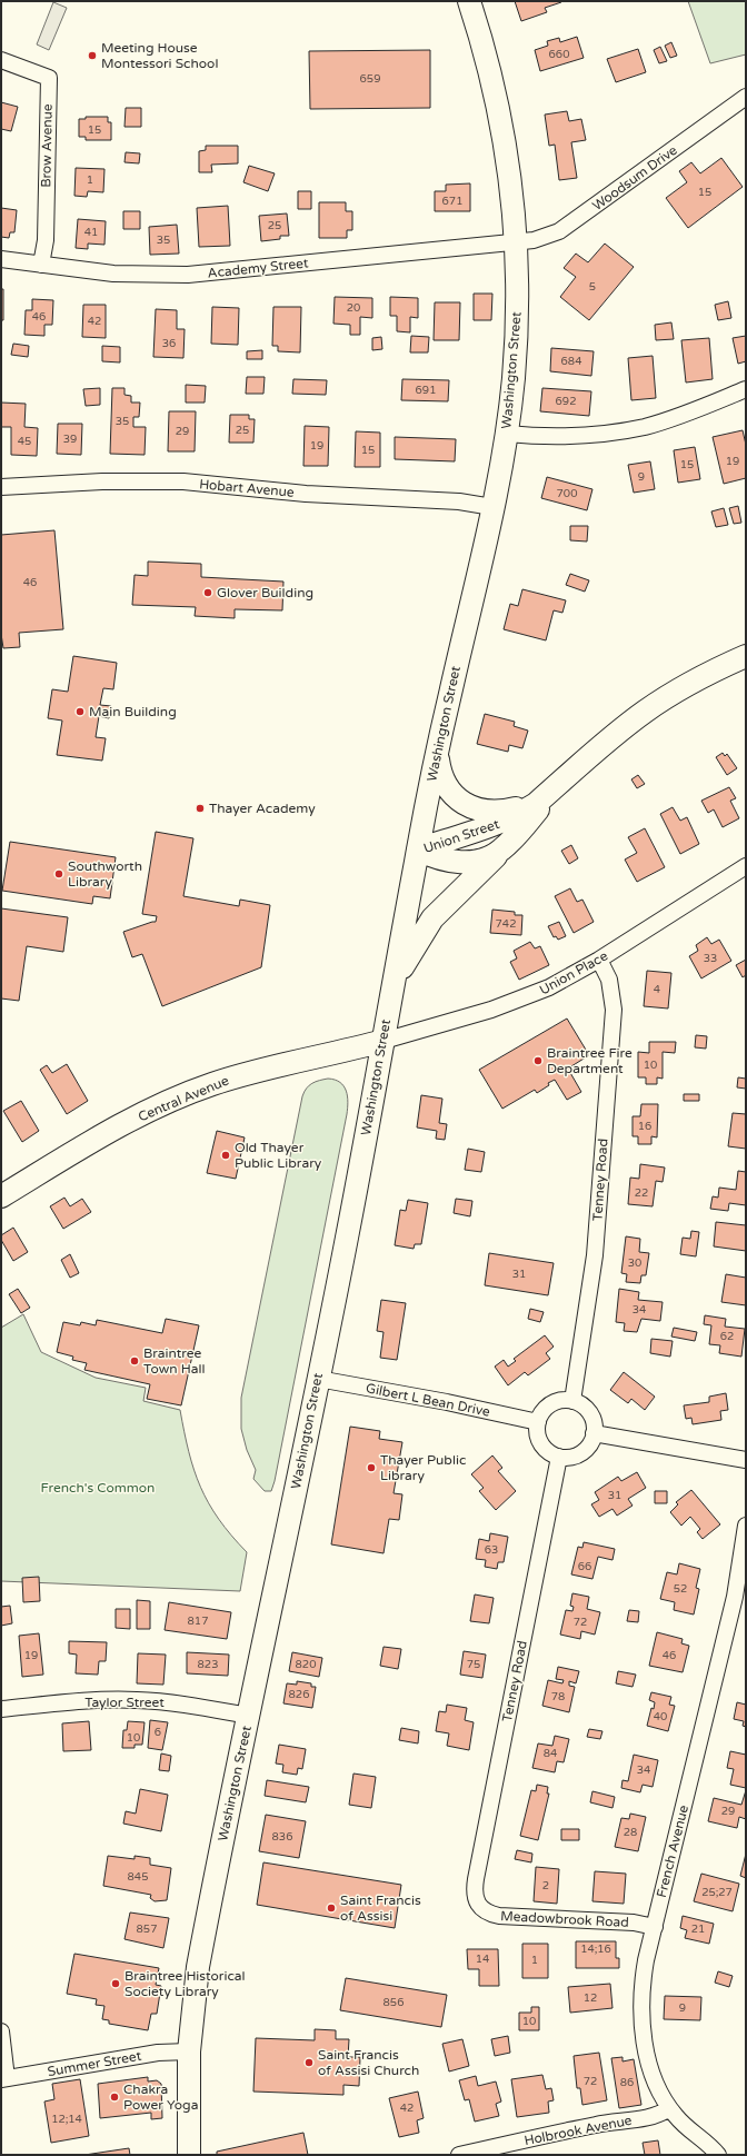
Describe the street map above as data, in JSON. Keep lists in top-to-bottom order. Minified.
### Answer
{"streets":{"main road":["Washington Street","Union Street","Central Avenue"],"street":["Brow Avenue","Woodsum Drive","Academy Street","Hobart Avenue","Union Place","Tenney Road","Gilbert L Bean Drive","Taylor Street","French Avenue","Meadowbrook Road","Summer Street","Holbrook Avenue"]},"crossings":[["Brow Avenue","Academy Street"],["Woodsum Drive","Academy Street"],["Woodsum Drive","Washington Street"],["Academy Street","Washington Street"],["Washington Street","Hobart Avenue"],["Washington Street","Union Street"],["Washington Street","Union Place"],["Washington Street","Central Avenue"],["Washington Street","Gilbert L Bean Drive"],["Washington Street","Taylor Street"],["Washington Street","Summer Street"],["Union Place","Central Avenue"],["Union Place","Tenney Road"],["Tenney Road","Gilbert L Bean Drive"],["Tenney Road","Meadowbrook Road"],["French Avenue","Meadowbrook Road"],["French Avenue","Holbrook Avenue"]],"parks":["French's Common"],"places":["Meeting House Montessori School","Glover Building","Main Building","Thayer Academy","Southworth Library","Braintree Fire Department","Old Thayer Public Library","Braintree Town Hall","Thayer Public Library","Saint Francis of Assisi","Braintree Historical Society Library","Saint Francis of Assisi Church","Chakra Power Yoga"],"house_numbers":["660","659","15","1","15","671","25","41","35","5","20","46","42","36","684","691","692","35","25","29","39","45","19","15","19","15","9","700","46","742","33","4","10","16","22","30","31","34","62","31","63","66","52","817","72","19","46","823","820","75","826","78","40","6","10","84","34","29","28","836","845","2","25;27","857","21","14;16","14","1","12","856","9","10","72","86","42","12;14"]}
